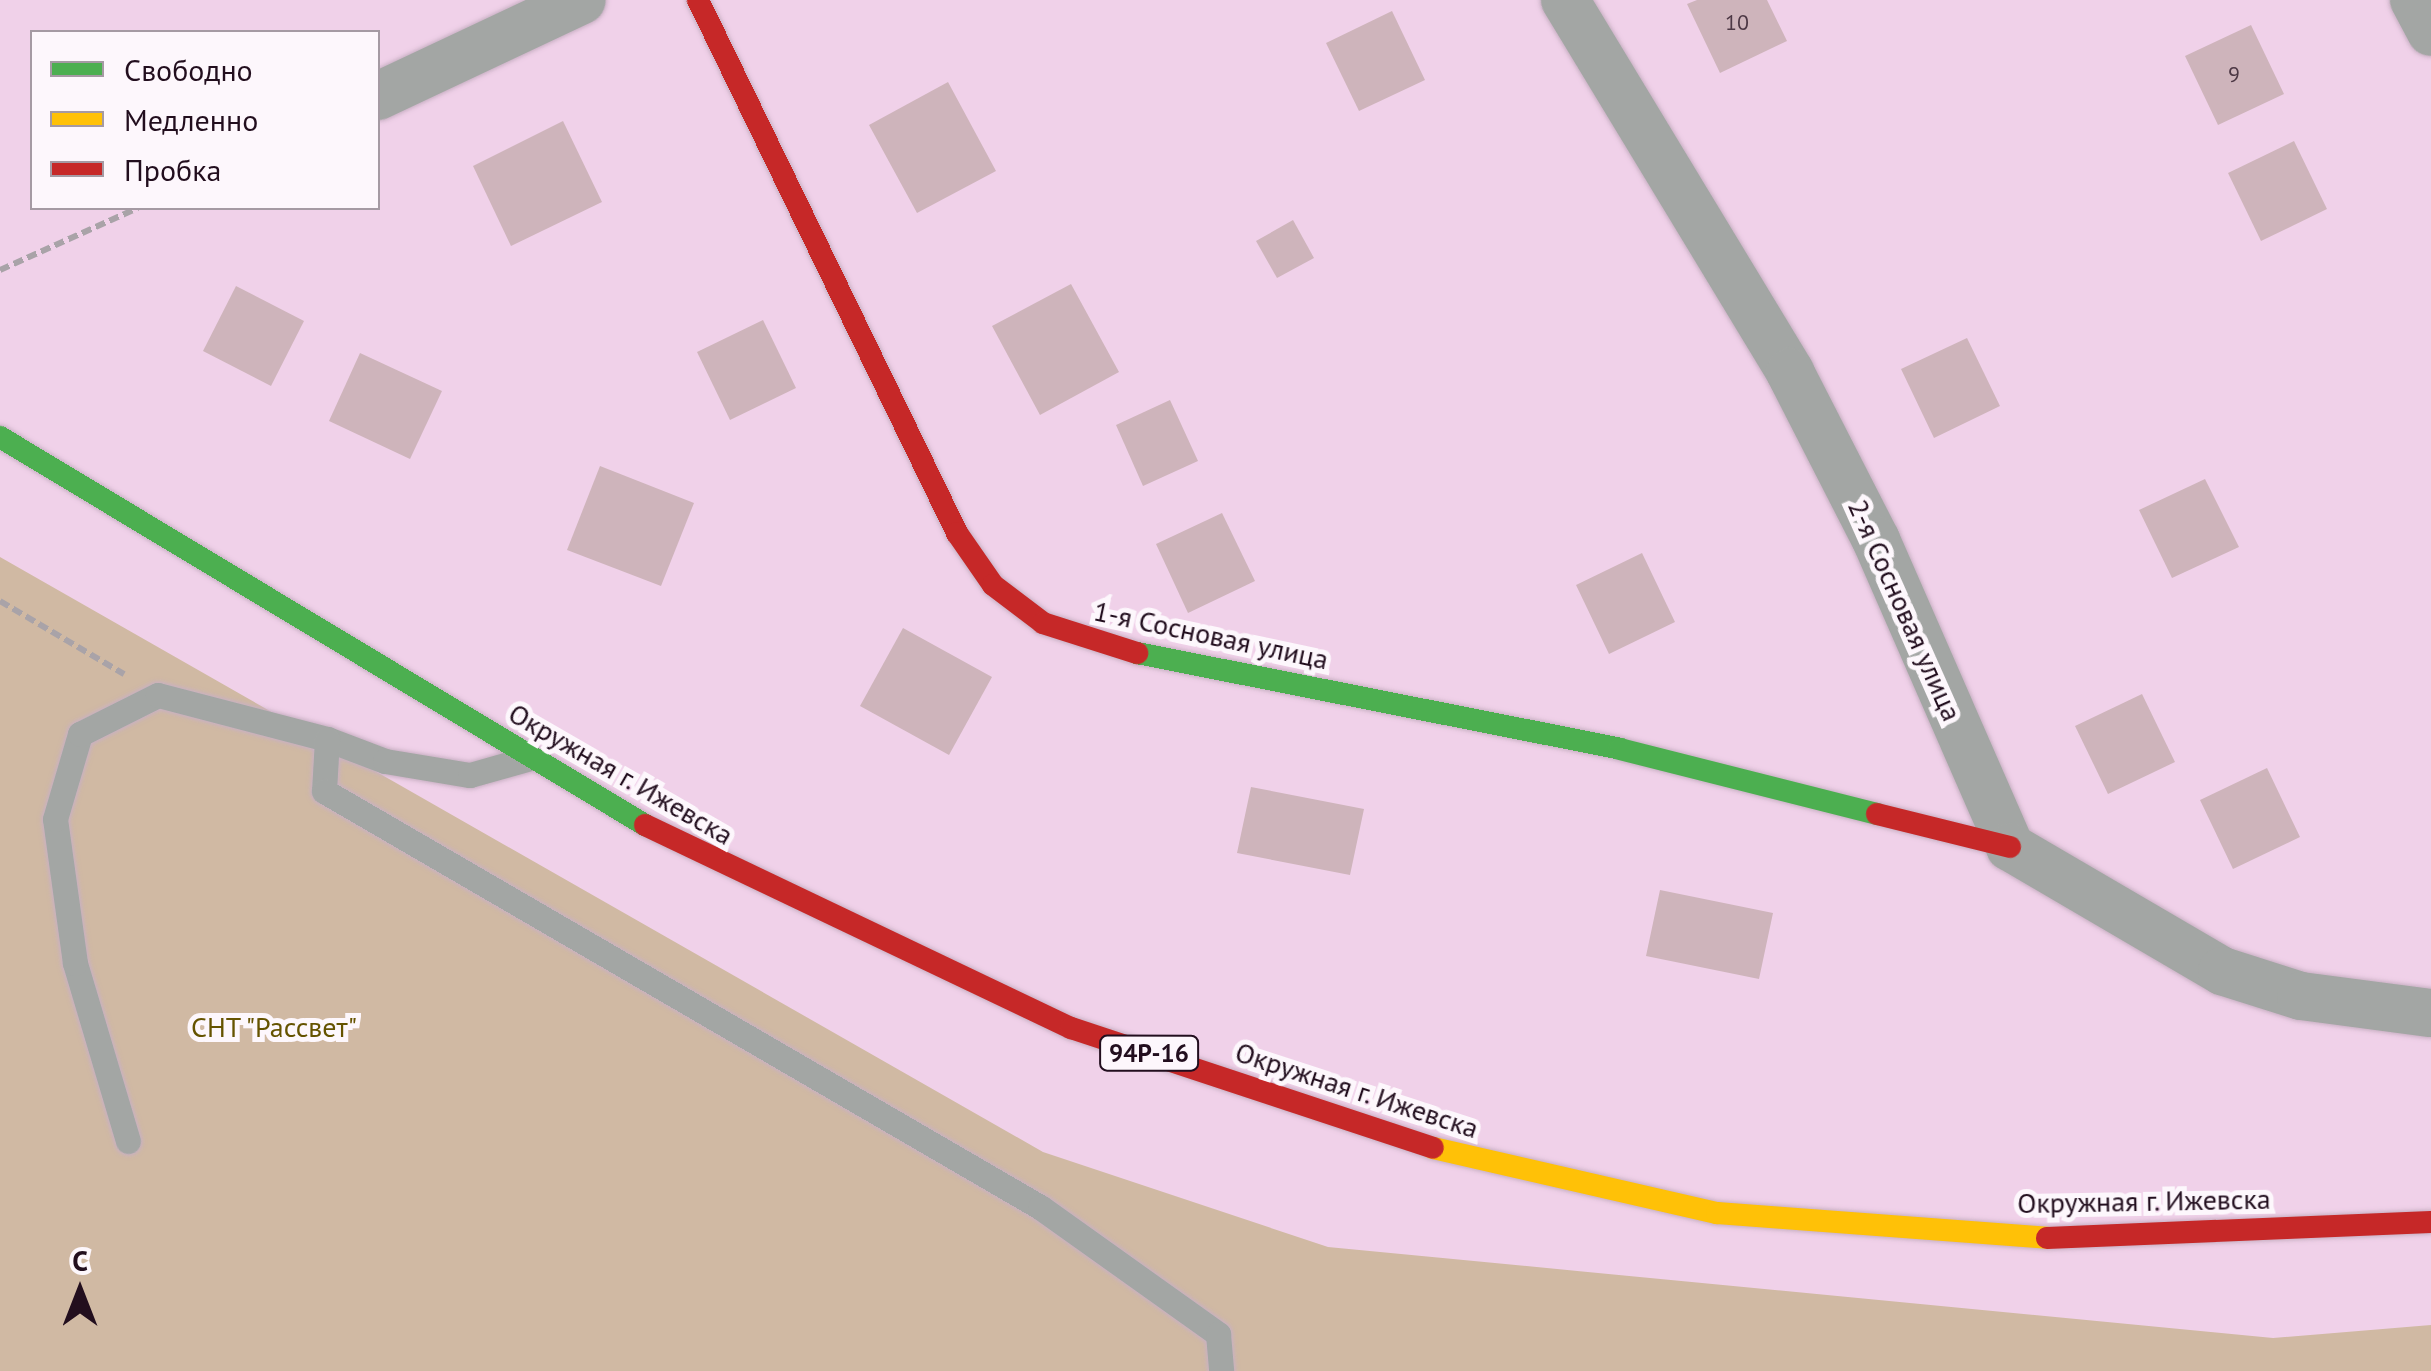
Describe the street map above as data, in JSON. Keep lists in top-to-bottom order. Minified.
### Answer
{"streets":{"main road":["1-я Сосновая улица","Окружная г. Ижевска","94Р-16"],"street":["2-я Сосновая улица"]},"crossings":[["2-я Сосновая улица","1-я Сосновая улица"]],"parks":["СНТ \"Рассвет\""],"house_numbers":["10","9"],"legend":["Свободно","Медленно","Пробка"],"north":"top"}
